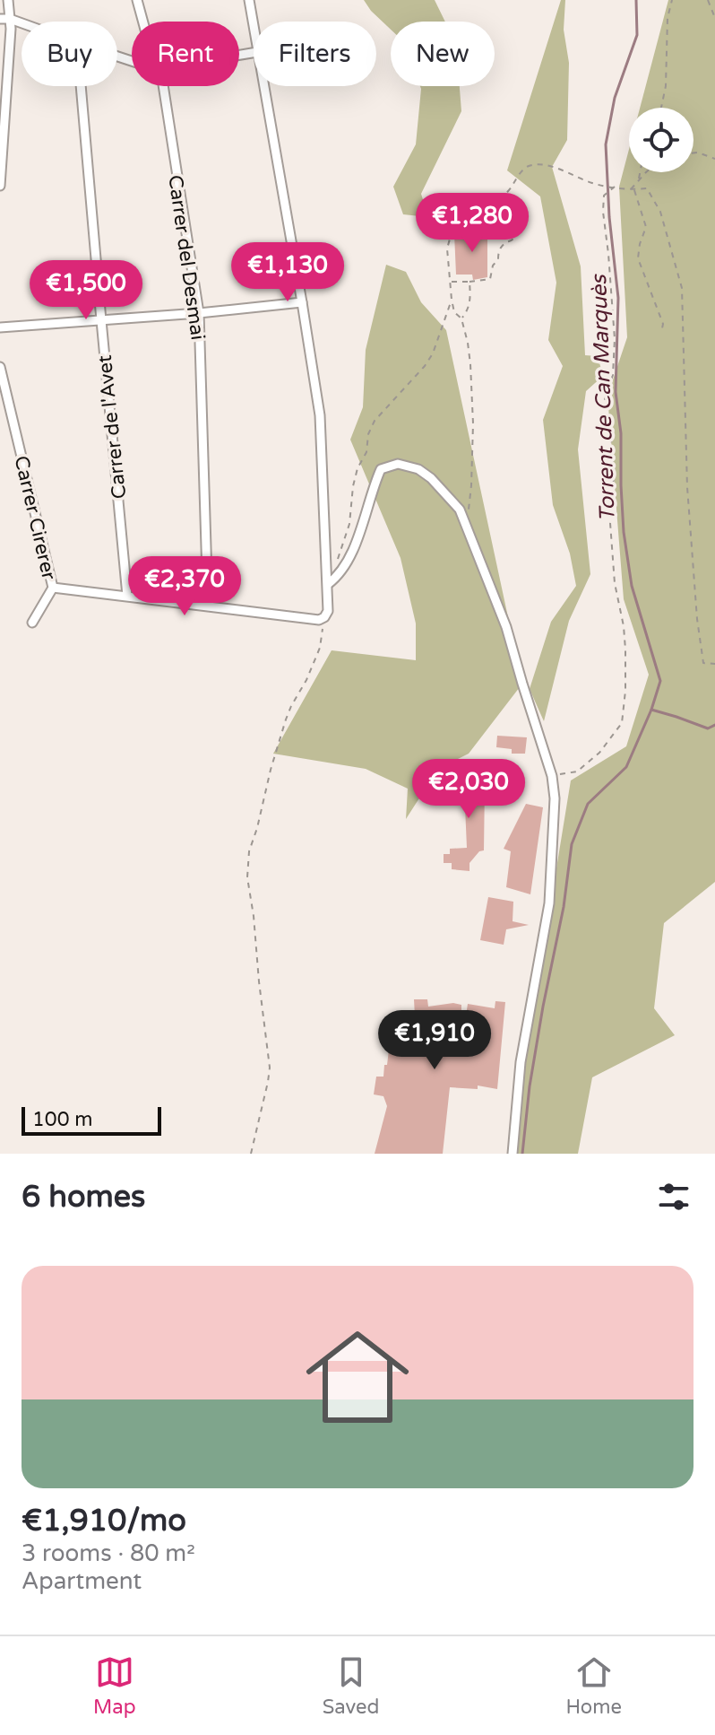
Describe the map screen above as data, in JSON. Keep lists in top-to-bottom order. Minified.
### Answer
{"streets":{"street":["Carrer del Desmai","Carrer de l'Avet","Carrer Cirerer"]},"water":["Torrent de Can Marquès"],"scale_bar":"100 m","page":{"chip":["Buy","Rent","Filters","New"],"price":["€1,280","€1,130","€1,500","€2,370","€2,030","€1,910"],"scale":"100 m","heading":"6 homes","list":[{"name":"€1,910/mo","note":"3 rooms · 80 m² · Apartment"}],"tabs":["Map","Saved","Home"]}}
